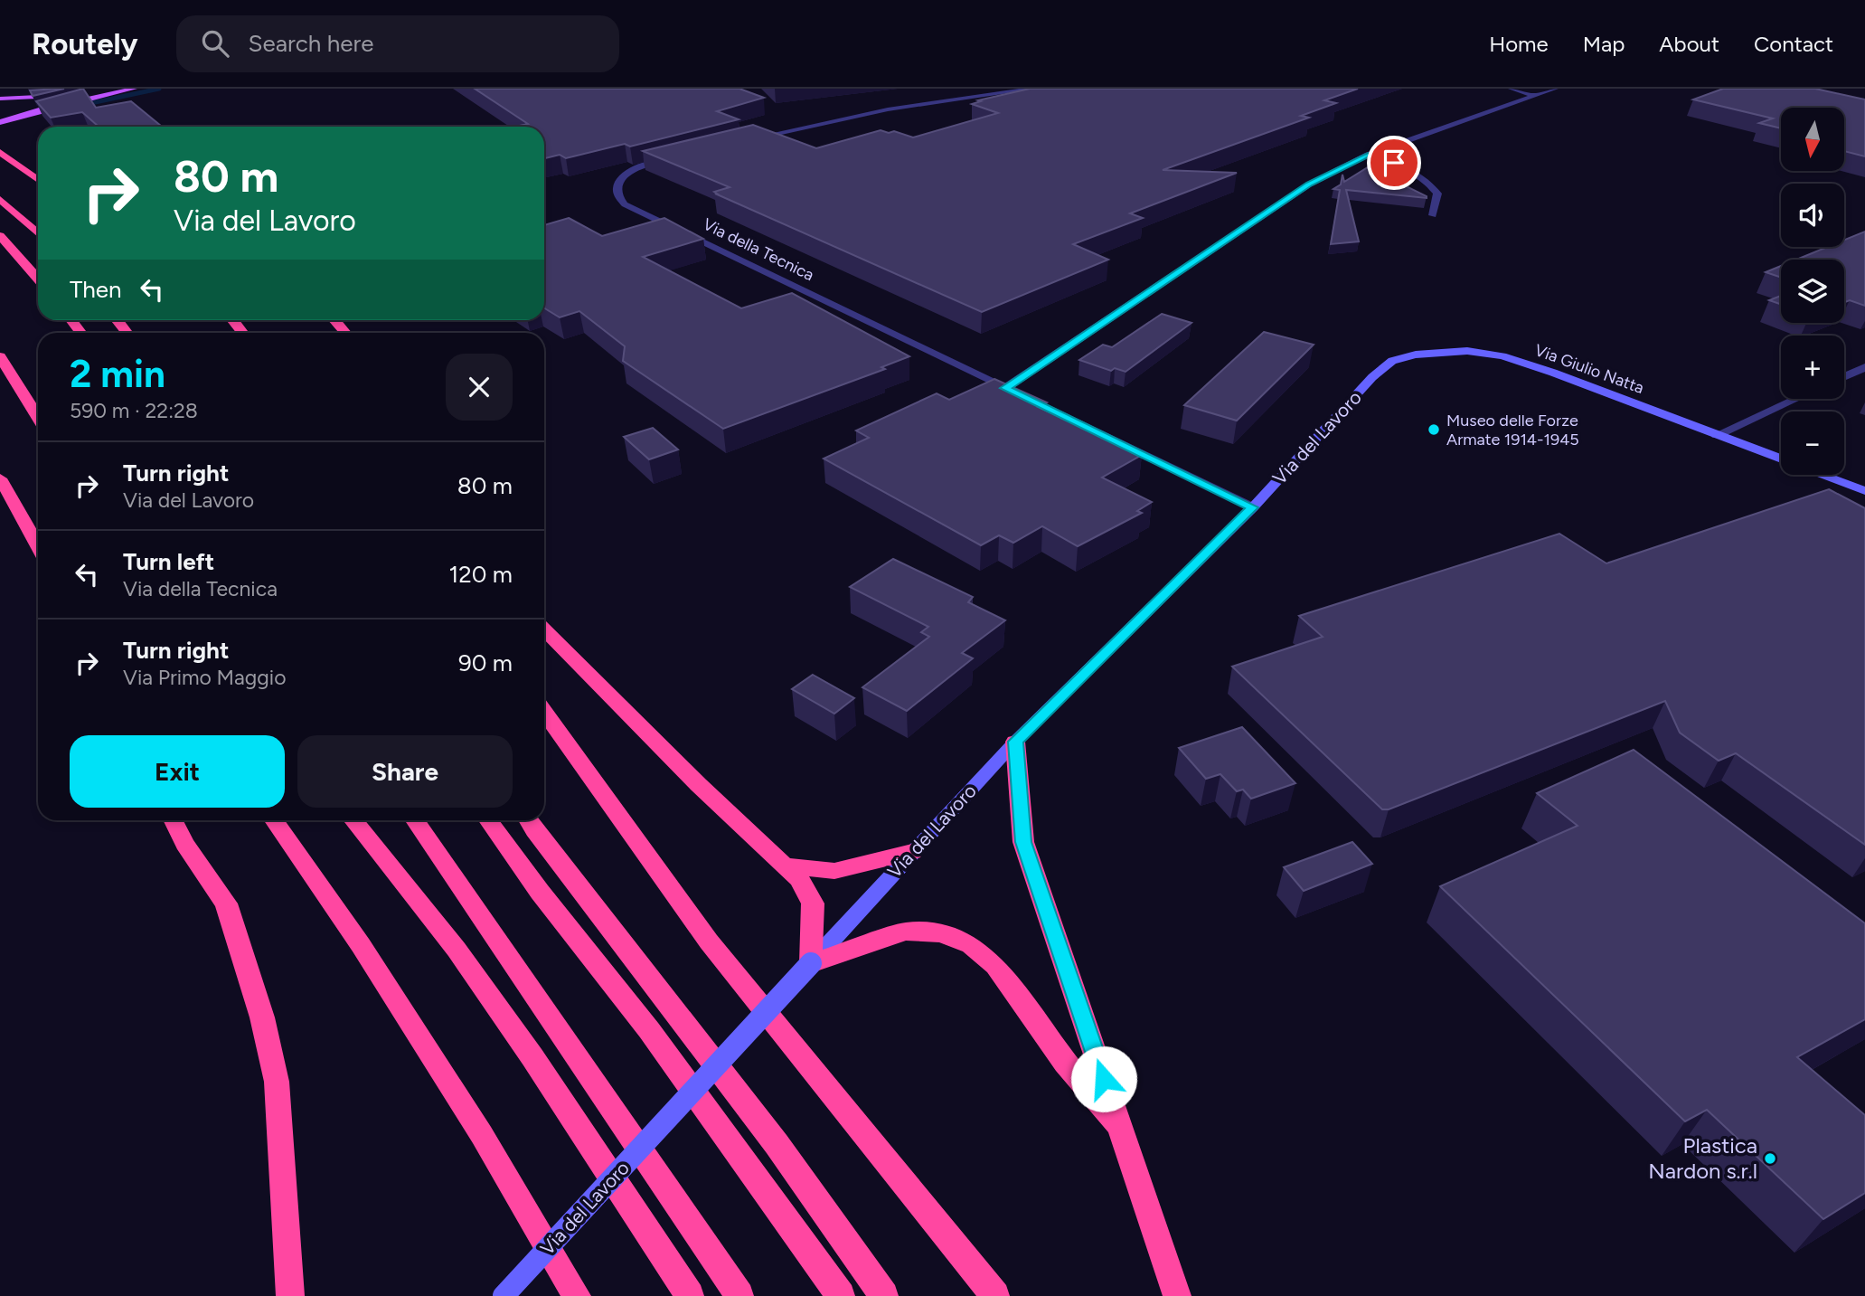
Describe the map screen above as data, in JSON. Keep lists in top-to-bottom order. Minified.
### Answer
{"streets":{"street":["Via della Tecnica","Via Giulio Natta","Via del Lavoro"]},"crossings":[["Via della Tecnica","Via del Lavoro"],["Via Giulio Natta","Via del Lavoro"]],"places":["Museo delle Forze Armate 1914-1945","Plastica Nardon s.r.l"],"north":"bottom","page":{"header":"Routely","search":"Search here","nav":["Home","Map","About","Contact"],"map_buttons":["+","−"],"turn":["80 m","Via del Lavoro"],"then":"Then","heading":["2 min","590 m · 22:28"],"list":[{"name":"Turn right","note":"Via del Lavoro","value":"80 m"},{"name":"Turn left","note":"Via della Tecnica","value":"120 m"},{"name":"Turn right","note":"Via Primo Maggio","value":"90 m"}],"buttons":["Exit","Share"]}}
